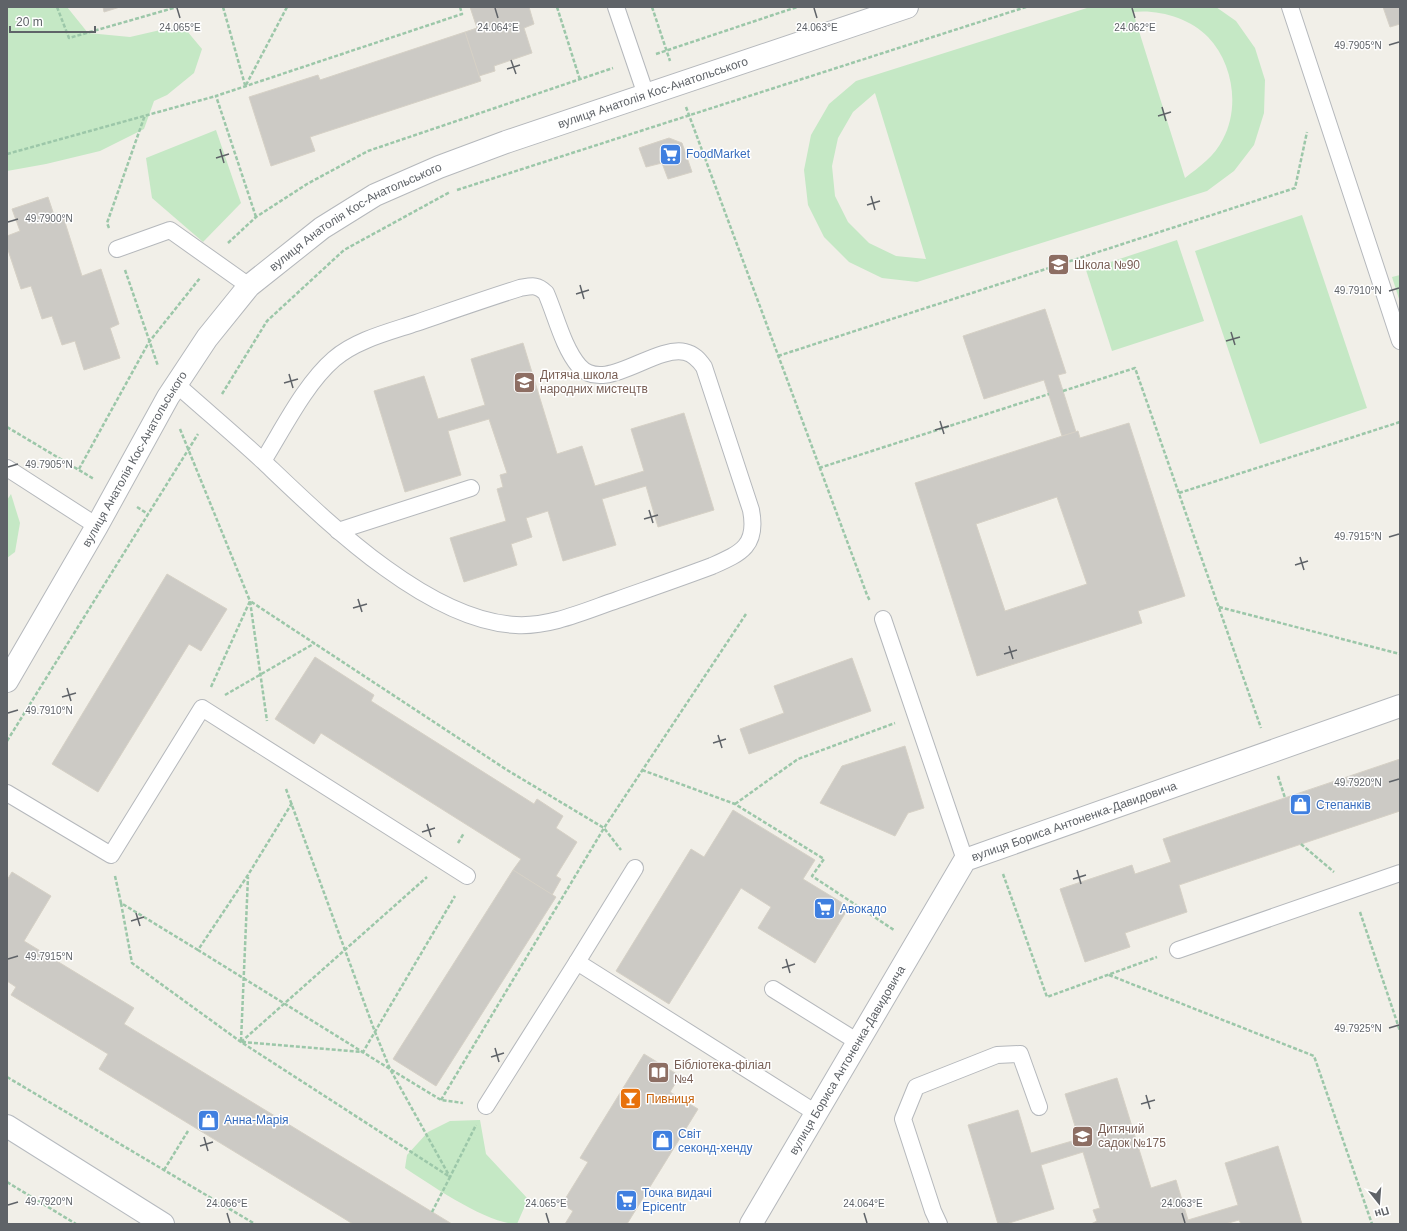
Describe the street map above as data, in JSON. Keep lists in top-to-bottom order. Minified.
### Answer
{"streets":{"street":["вулиця Анатолія Кос-Анатольського","вулиця Бориса Антоненка-Давидовича"]},"places":{"supermarket":["FoodMarket","Авокадо","Точка видачі Epicentr"],"school or university":["Школа №90","Дитяча школа народних мистецтв","Дитячий садок №175"],"shop":["Степанків","Анна-Марія","Світ секонд-хенду"],"library":["Бібліотека-філіал №4"],"bar":["Пивниця"]},"scale_bar":"20 m","north":"bottom","coordinates":["24.065°E","24.064°E","24.063°E","24.062°E","49.7905°N","49.7900°N","49.7910°N","49.7915°N","49.7920°N","49.7925°N","24.066°E"]}
